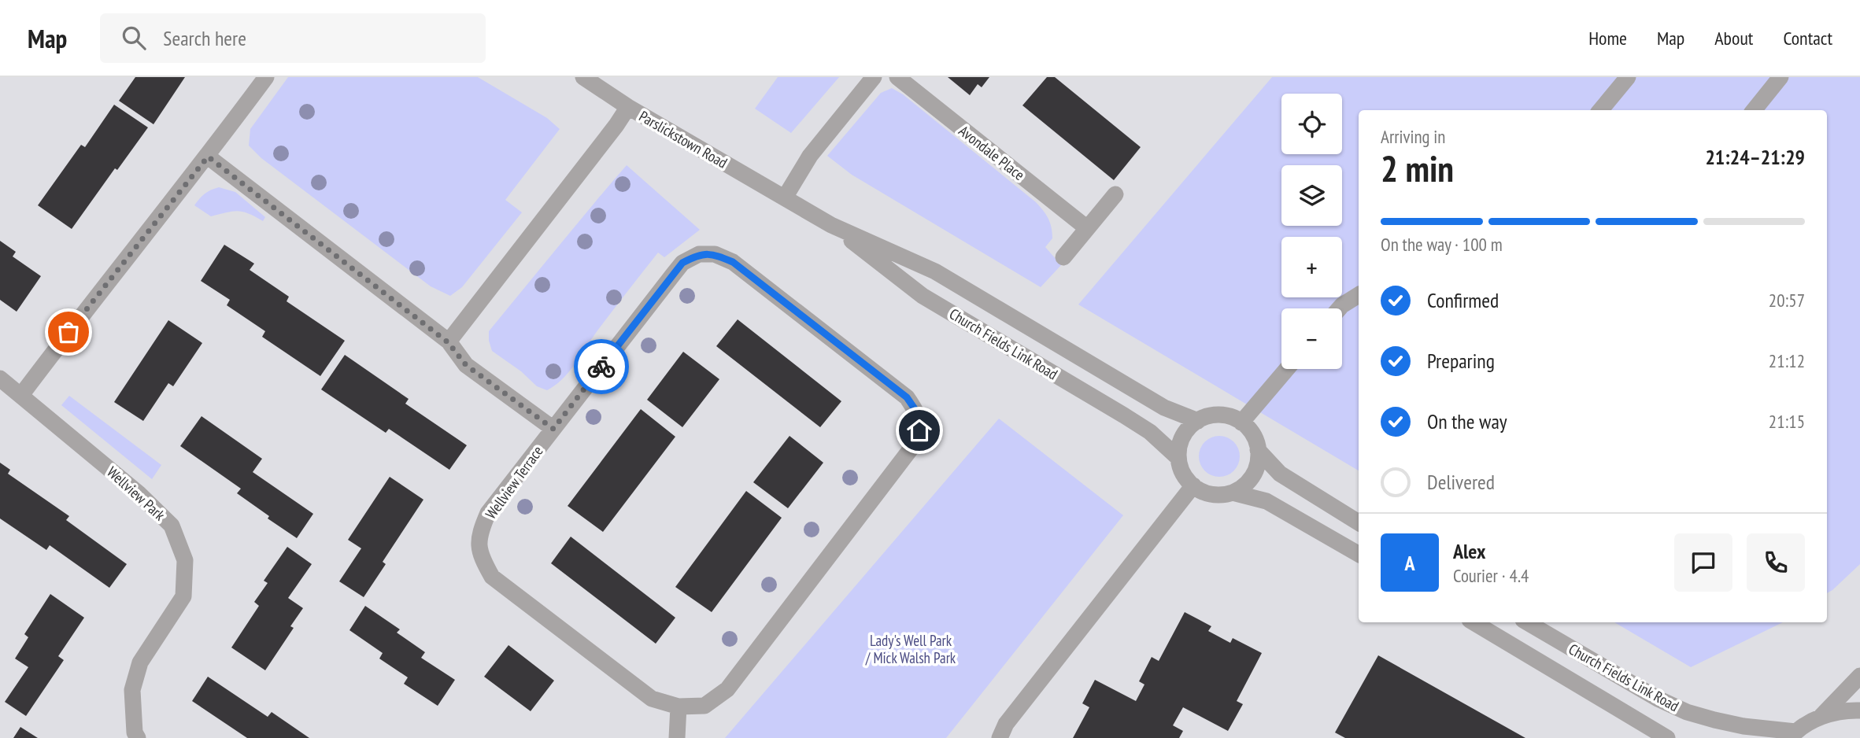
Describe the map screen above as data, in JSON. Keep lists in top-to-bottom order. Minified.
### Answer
{"streets":{"street":["Parslickstown Road","Avondale Place","Church Fields Link Road","Wellview Terrace","Wellview Park"]},"crossings":[["Parslickstown Road","Church Fields Link Road"]],"parks":["Lady's Well Park / Mick Walsh Park"],"page":{"header":"Map","search":"Search here","nav":["Home","Map","About","Contact"],"map_buttons":["+","−"],"heading":["2 min","Arriving in","21:24–21:29"],"panel":["Alex","Courier · 4.4"],"bar":"On the way · 100 m","list":[["Confirmed","20:57"],["Preparing","21:12"],["On the way","21:15"],"Delivered"],"round":"A"}}
